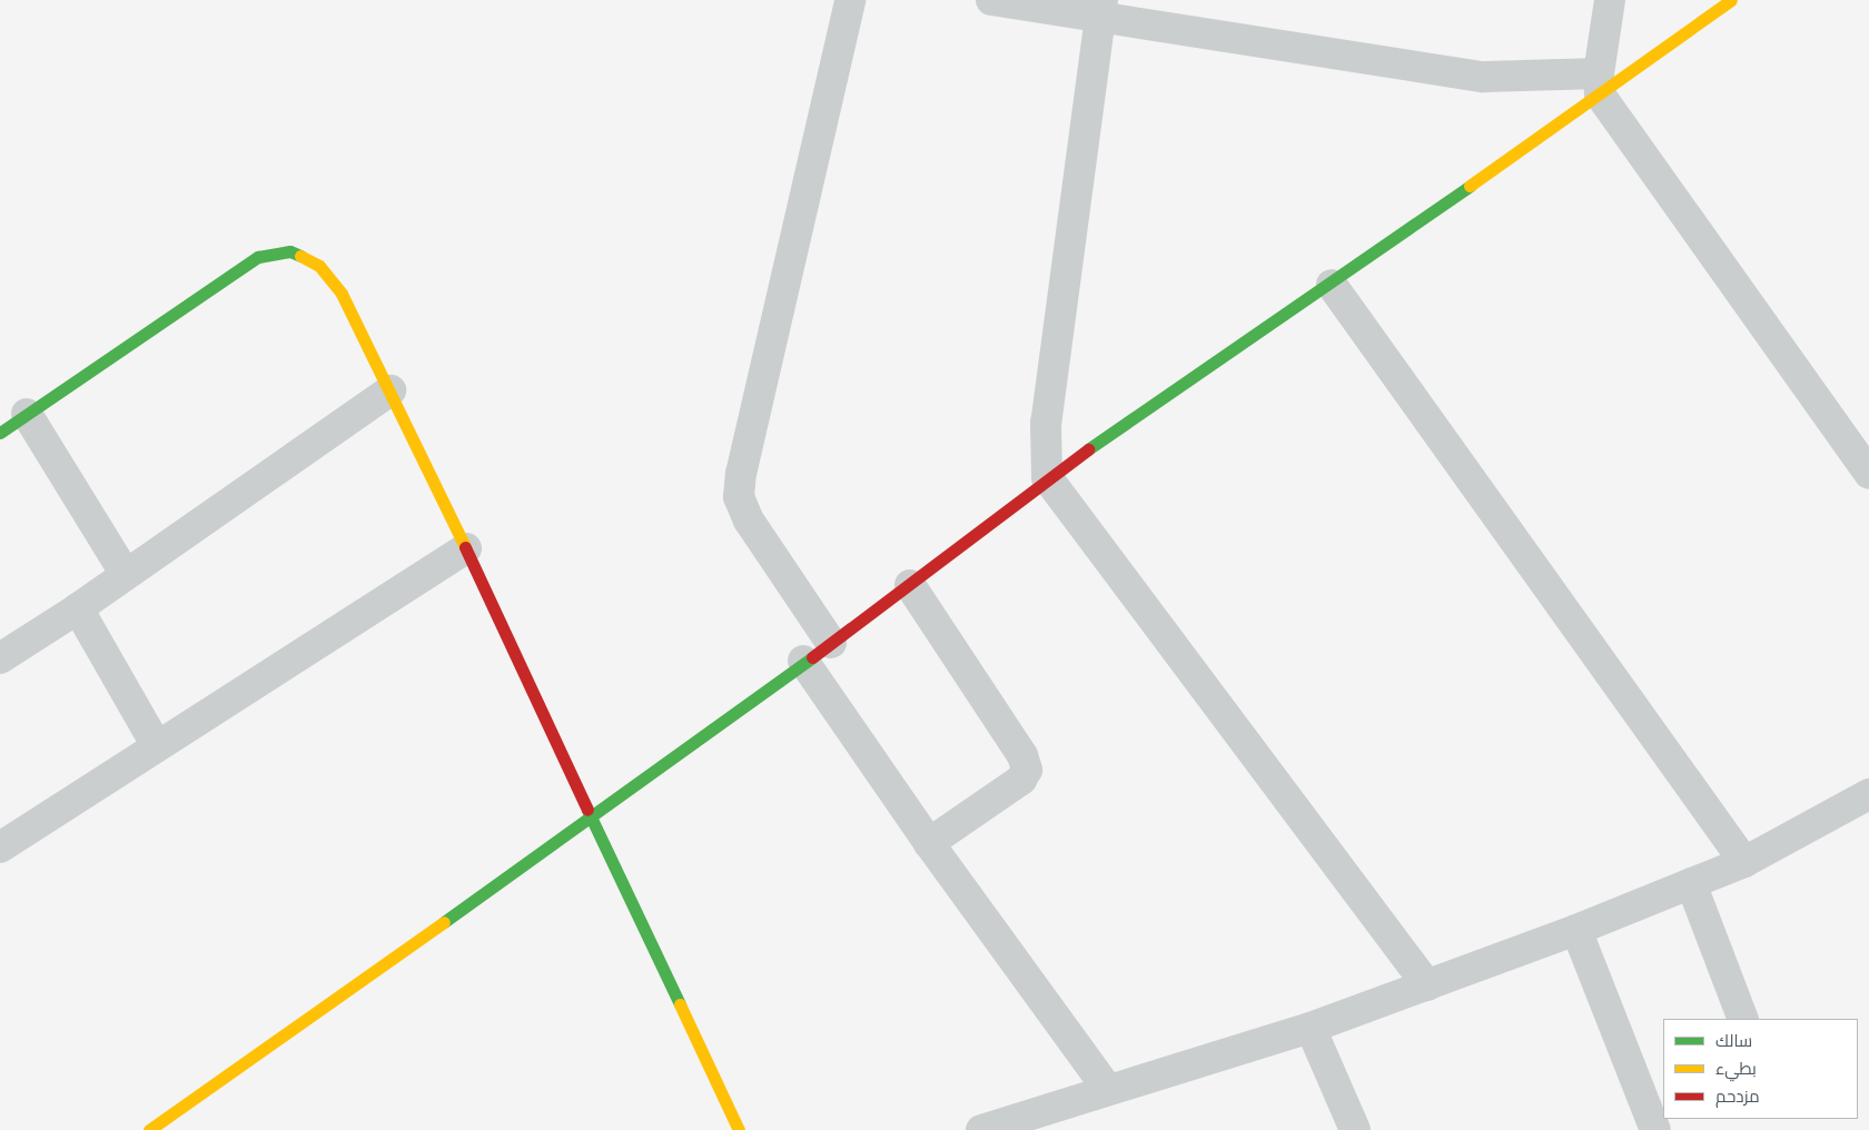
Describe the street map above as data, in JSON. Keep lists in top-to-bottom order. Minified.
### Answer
{"legend":["سالك","بطيء","مزدحم"]}
